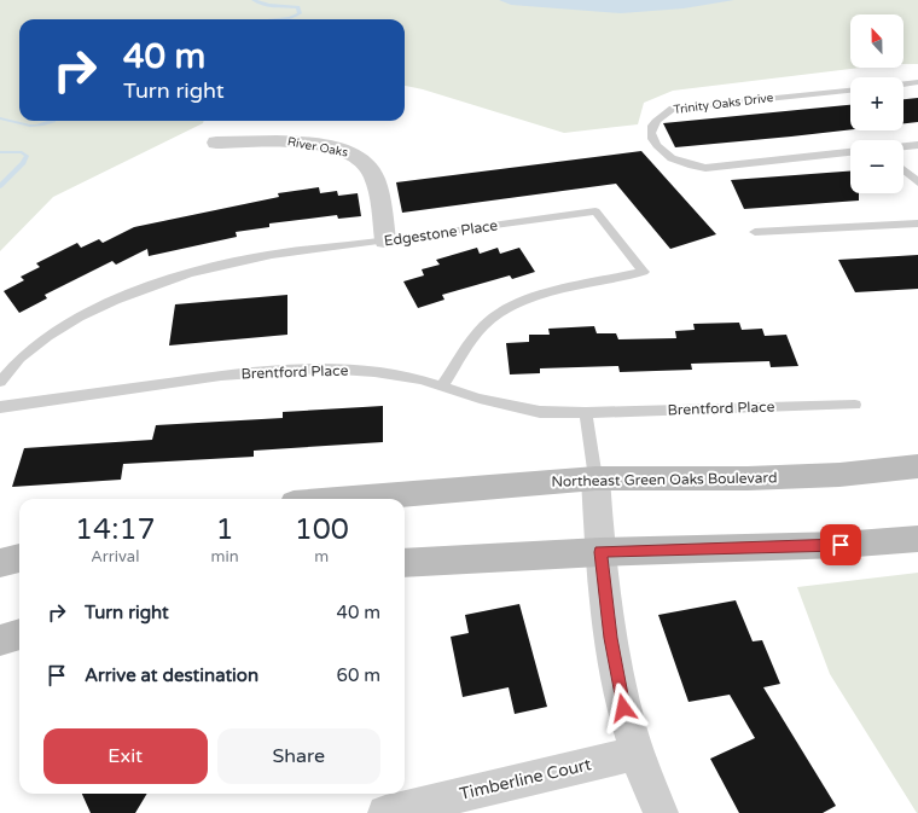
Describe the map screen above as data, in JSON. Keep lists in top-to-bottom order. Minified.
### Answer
{"streets":{"main road":["Northeast Green Oaks Boulevard"],"street":["River Oaks","Timberline Court"],"lane":["Trinity Oaks Drive","Edgestone Place","Brentford Place"]},"crossings":[["River Oaks","Edgestone Place"],["Edgestone Place","Brentford Place"]],"north":"top","page":{"map_buttons":["+","−"],"turn":["40 m","Turn right"],"eta":["14:17","Arrival","1","min","100","m"],"list":[{"name":"Turn right","value":"40 m"},{"name":"Arrive at destination","value":"60 m"}],"buttons":["Exit","Share"]}}
